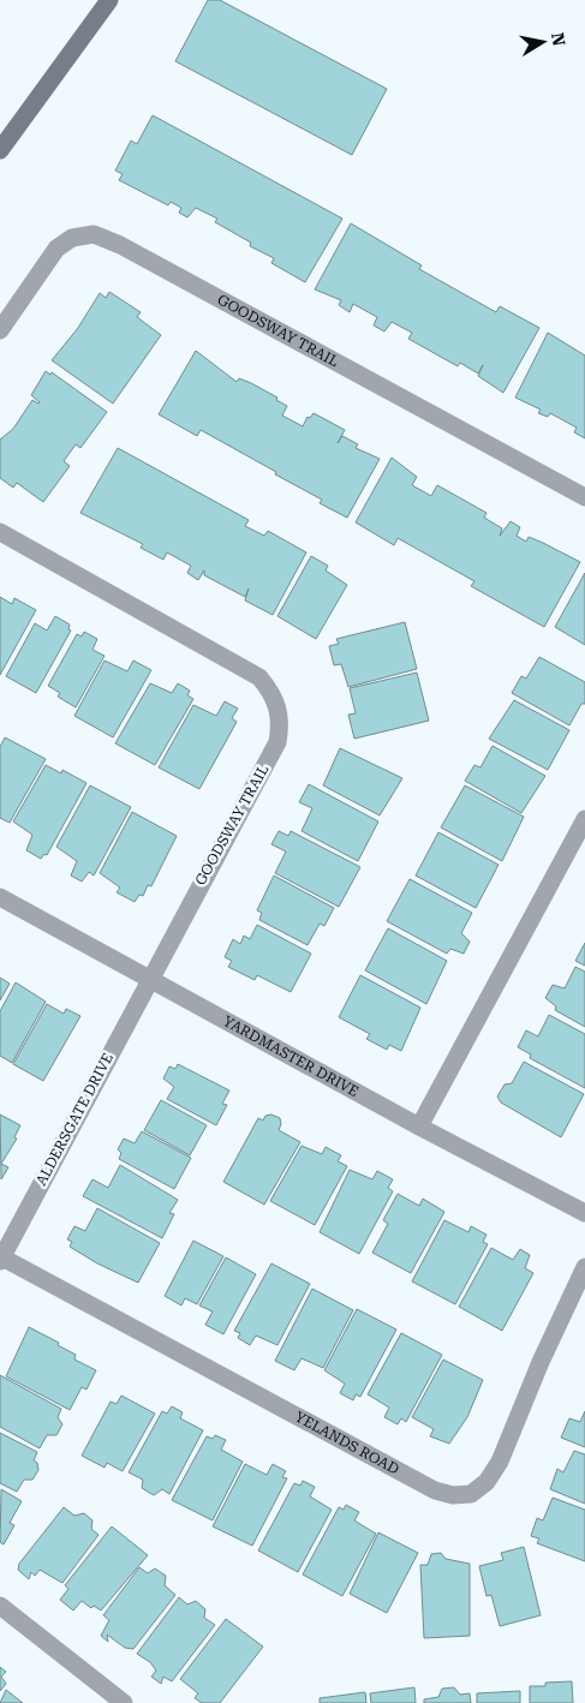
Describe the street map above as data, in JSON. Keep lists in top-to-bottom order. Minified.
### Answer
{"streets":{"street":["GOODSWAY TRAIL","YARDMASTER DRIVE","ALDERSGATE DRIVE","YELANDS ROAD"]},"crossings":[["GOODSWAY TRAIL","YARDMASTER DRIVE"],["GOODSWAY TRAIL","ALDERSGATE DRIVE"],["YARDMASTER DRIVE","ALDERSGATE DRIVE"],["ALDERSGATE DRIVE","YELANDS ROAD"]],"north":"right"}
